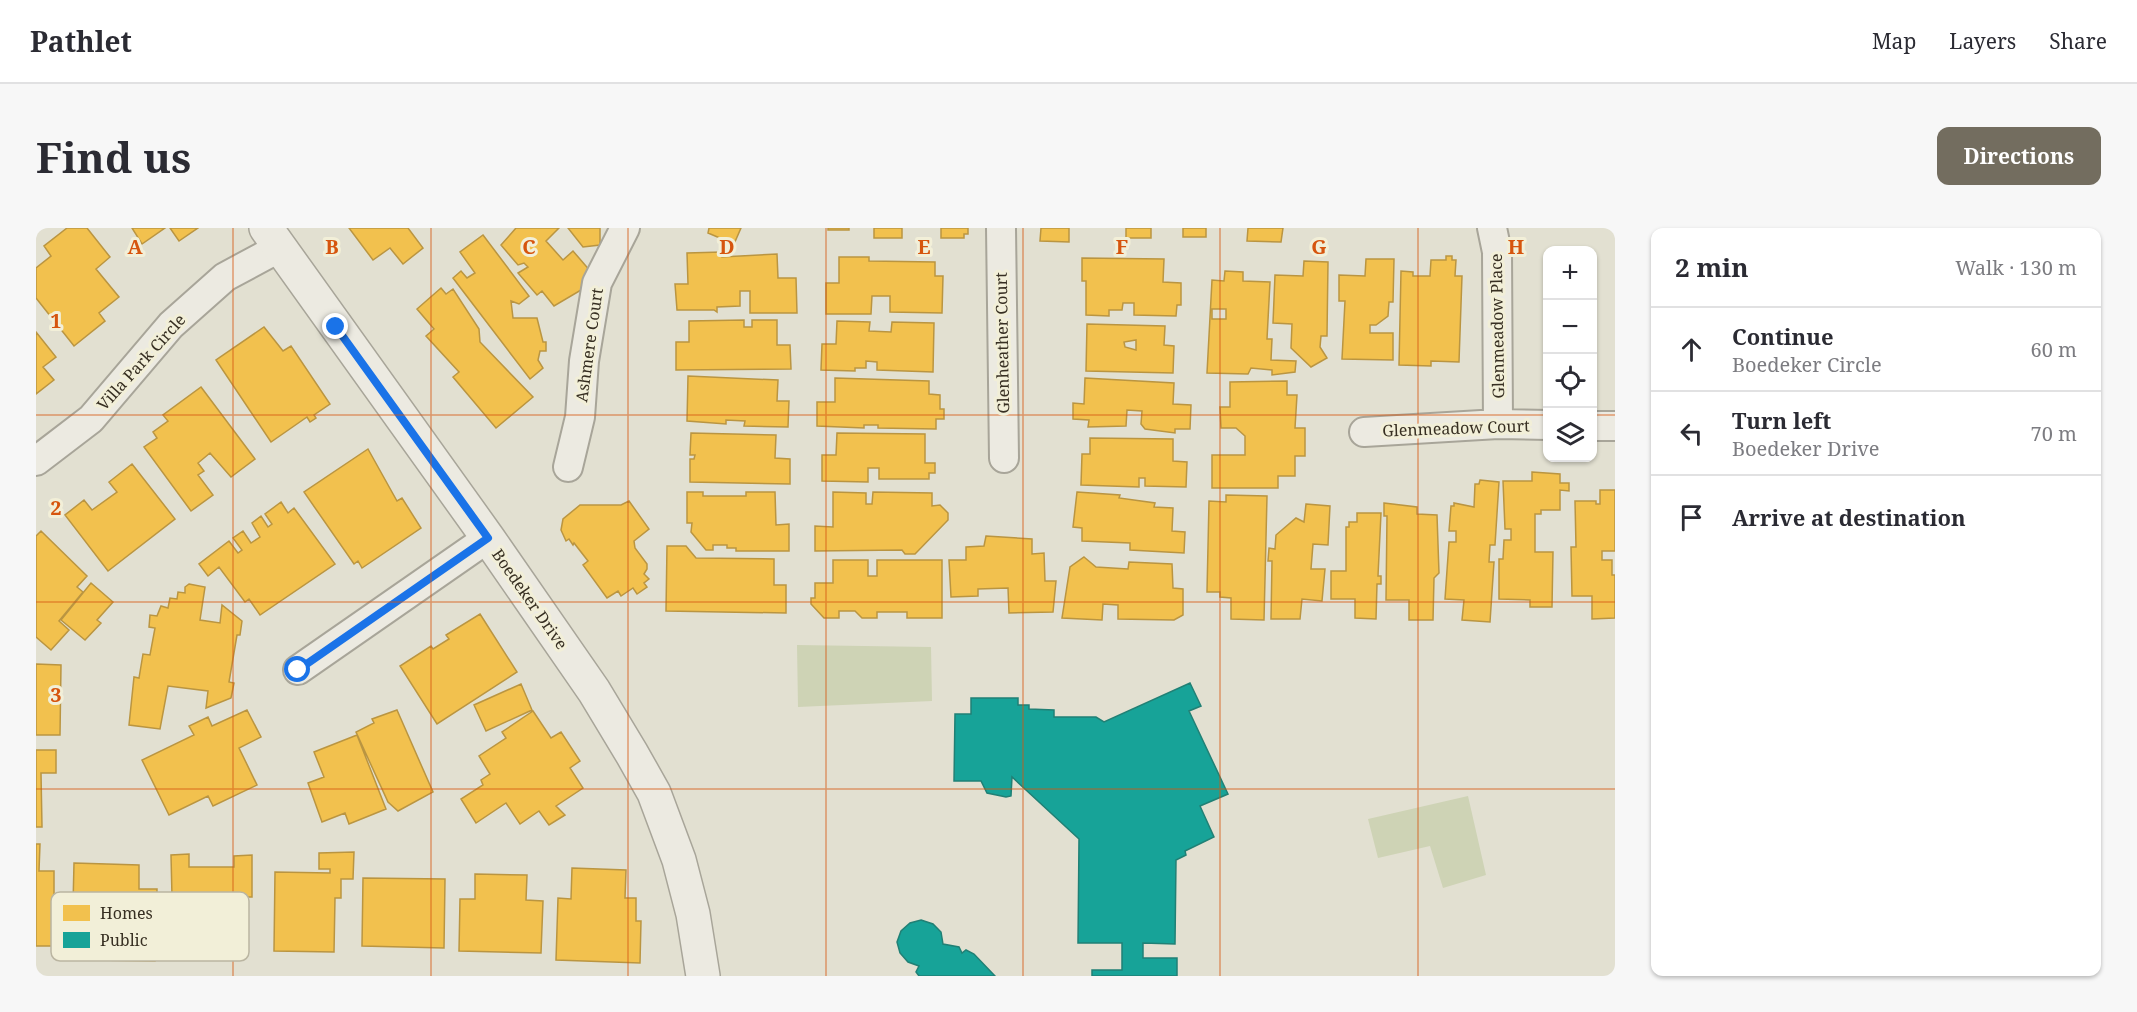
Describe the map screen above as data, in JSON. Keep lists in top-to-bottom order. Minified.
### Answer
{"streets":{"street":["Glenmeadow Place","Glenheather Court","Ashmere Court","Villa Park Circle","Glenmeadow Court","Boedeker Drive"]},"crossings":[["Glenmeadow Place","Glenmeadow Court"],["Villa Park Circle","Boedeker Drive"]],"legend":["Homes","Public"],"page":{"header":"Pathlet","nav":["Map","Layers","Share"],"buttons":"Directions","title":"Find us","heading":["2 min","Walk · 130 m"],"map_buttons":["+","−"],"list":[["Continue","Boedeker Circle","60 m"],["Turn left","Boedeker Drive","70 m"],"Arrive at destination"]},"grid":{"columns":["A","B","C","D","E","F","G","H"],"rows":["1","2","3"]}}
